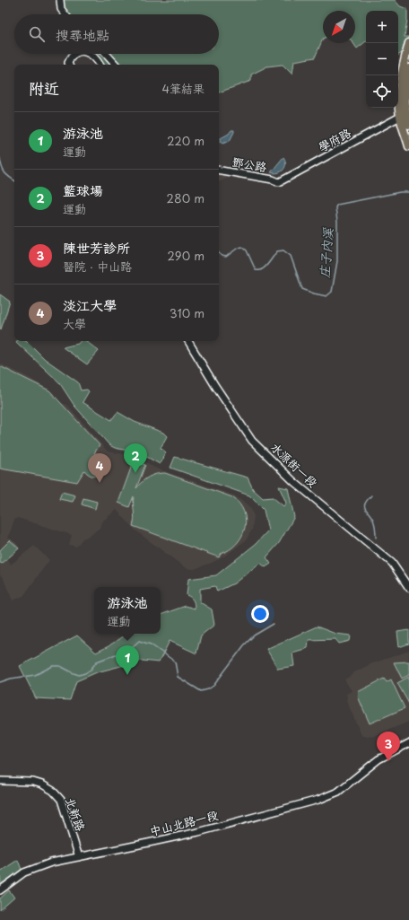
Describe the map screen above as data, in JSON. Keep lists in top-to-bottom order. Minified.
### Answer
{"streets":{"street":["學府路","鄧公路","水源街一段","北新路","中山北路一段"]},"crossings":[["學府路","鄧公路"],["北新路","中山北路一段"]],"water":["庄子內溪"],"north":"bottom left","page":{"map_buttons":["+","−"],"search":"搜尋地點","heading":["附近","4筆結果"],"list":[{"mark":"1","name":"游泳池","note":"運動","value":"220 m"},{"mark":"2","name":"籃球場","note":"運動","value":"280 m"},{"mark":"3","name":"陳世芳診所","note":"醫院 · 中山路","value":"290 m"},{"mark":"4","name":"淡江大學","note":"大學","value":"310 m"}],"pins":["2","4","1","3"],"popup":["游泳池","運動"]}}
